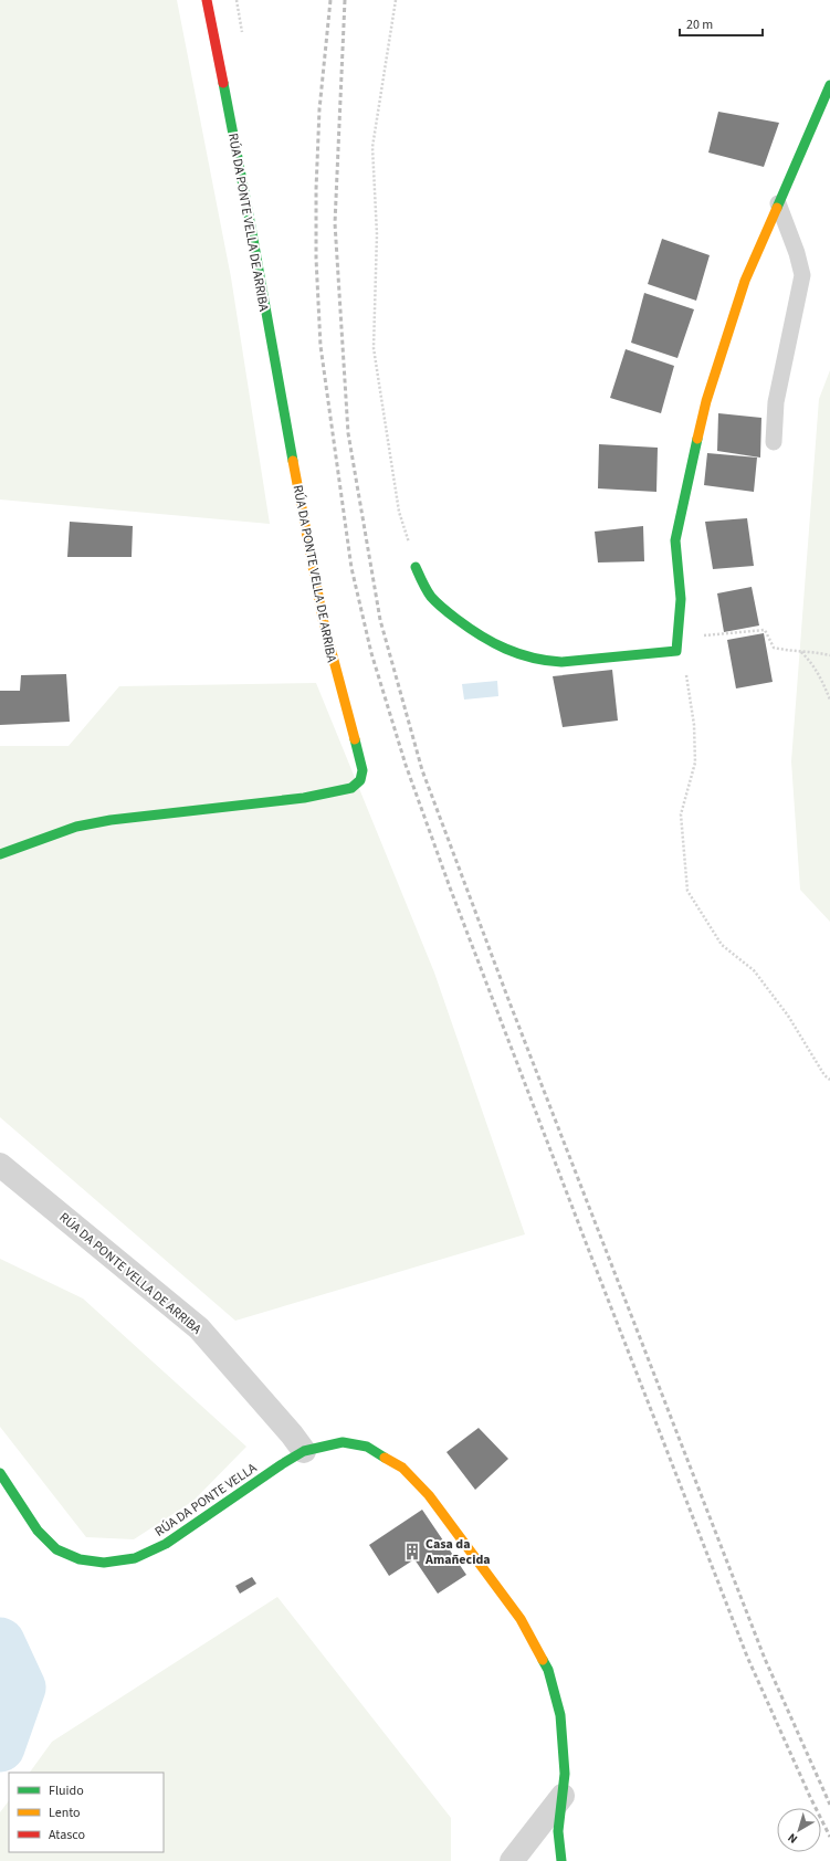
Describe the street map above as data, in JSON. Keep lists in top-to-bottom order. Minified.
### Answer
{"streets":{"street":["RÚA DA PONTE VELLA DE ARRIBA","RÚA DA PONTE VELLA"]},"crossings":[["RÚA DA PONTE VELLA DE ARRIBA","RÚA DA PONTE VELLA"]],"places":{"building":["Casa da Amañecida"]},"legend":["Fluido","Lento","Atasco"],"scale_bar":"20 m","north":"bottom left"}
